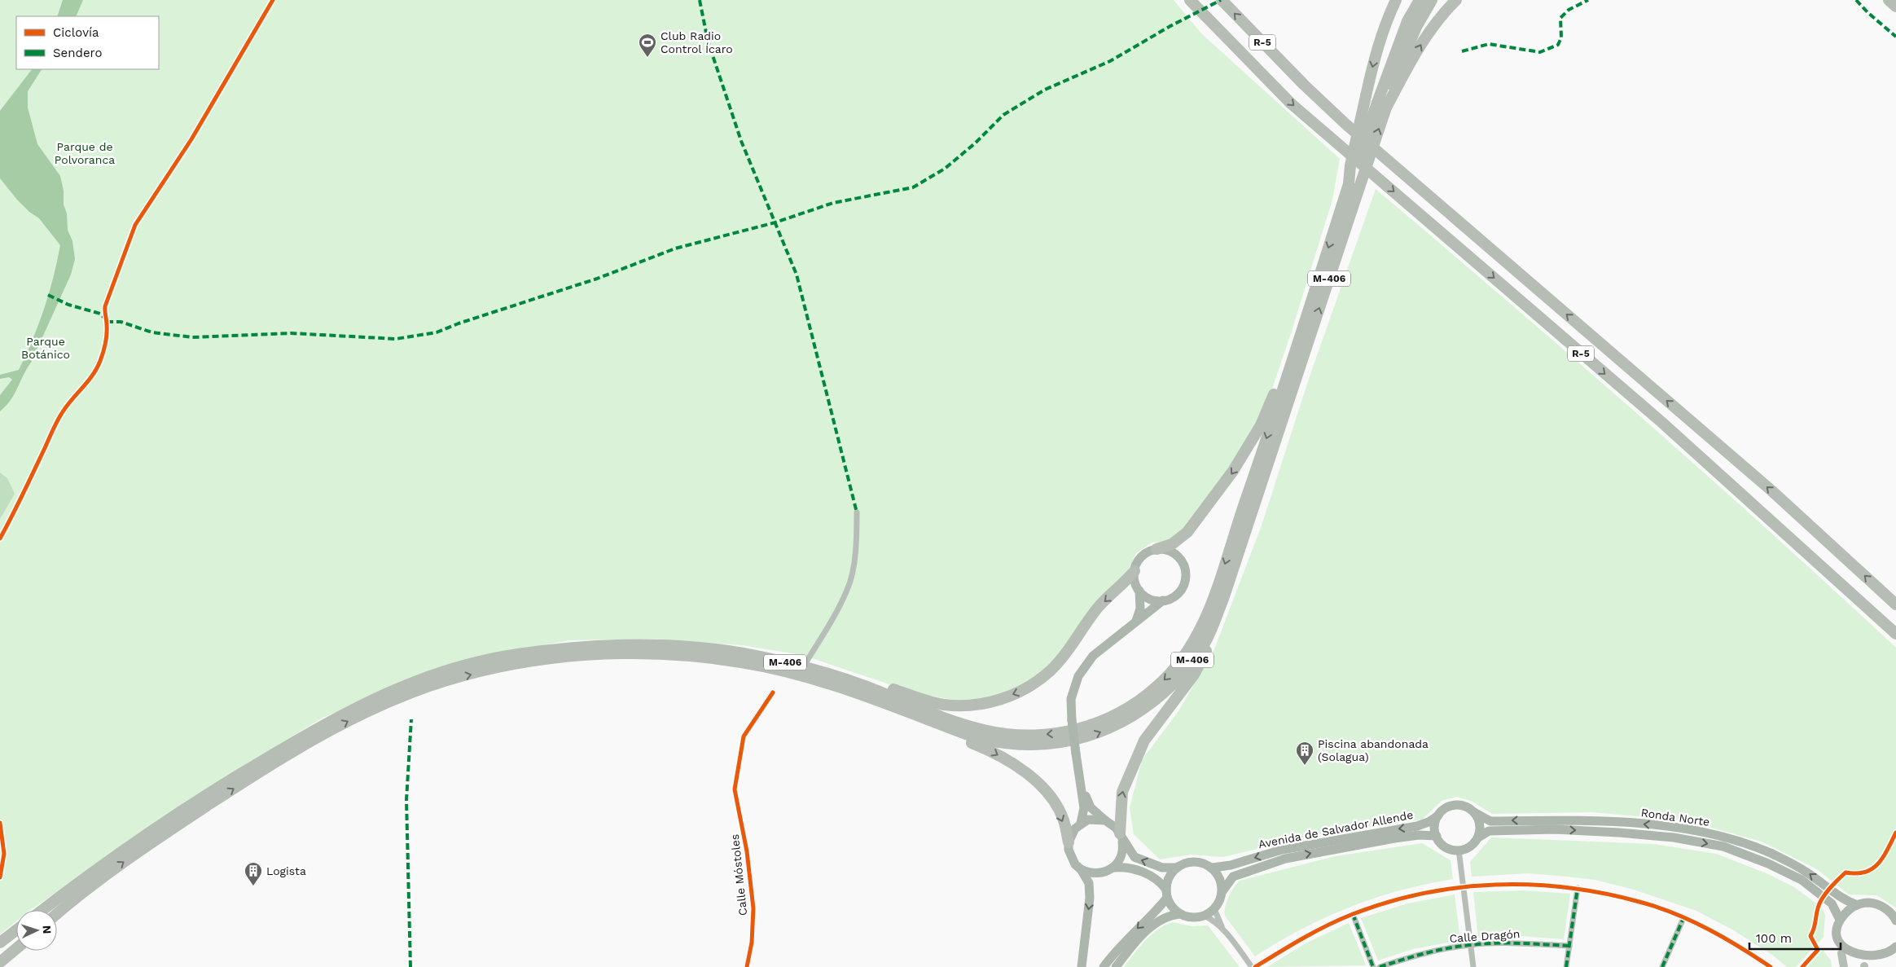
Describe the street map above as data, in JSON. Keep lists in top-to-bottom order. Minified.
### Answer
{"streets":{"highway":["R-5","M-406"],"main road":["Ronda Norte","Avenida de Salvador Allende"],"street":["Calle Móstoles","Calle Dragón"]},"crossings":[["Ronda Norte","Avenida de Salvador Allende"]],"parks":["Parque de Polvoranca","Parque Botánico"],"places":{"sports":["Club Radio Control Ícaro"],"building":["Piscina abandonada (Solagua)","Logista"]},"legend":["Ciclovía","Sendero"],"scale_bar":"100 m","north":"right"}
